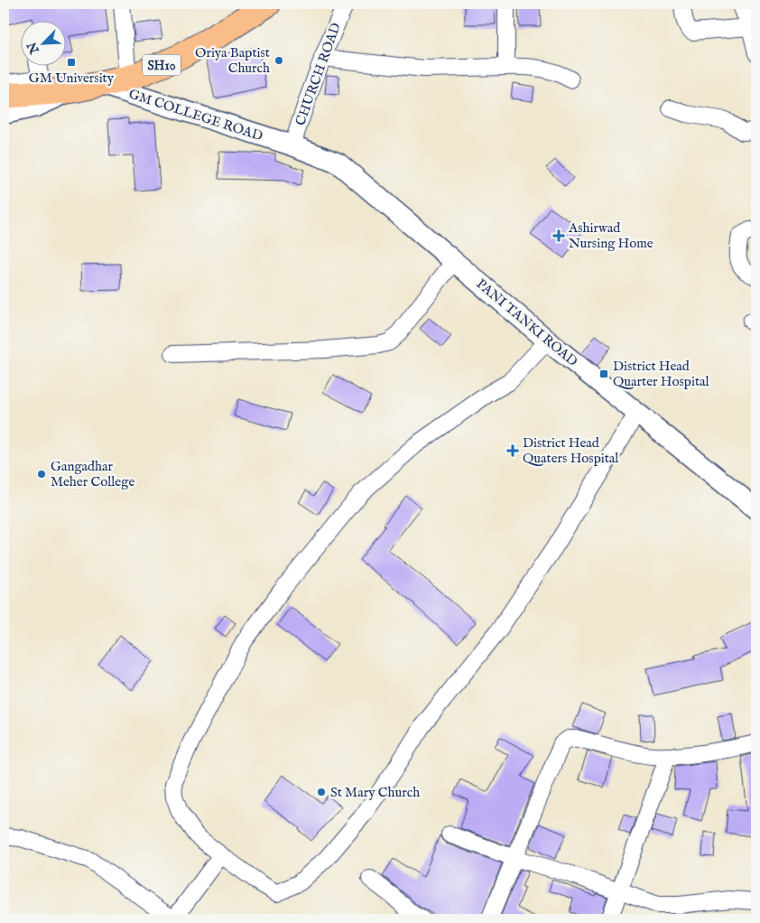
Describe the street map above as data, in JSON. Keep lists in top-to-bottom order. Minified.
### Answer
{"streets":{"main road":["SH10"],"street":["CHURCH ROAD","GM COLLEGE ROAD","PANI TANKI ROAD"]},"crossings":[["SH10","GM COLLEGE ROAD"],["CHURCH ROAD","GM COLLEGE ROAD"],["CHURCH ROAD","PANI TANKI ROAD"],["GM COLLEGE ROAD","PANI TANKI ROAD"]],"places":{"other":["Oriya Baptist Church","Gangadhar Meher College","St Mary Church"],"transit":["GM University","District Head Quarter Hospital"],"health":["Ashirwad Nursing Home","District Head Quaters Hospital"]},"north":"bottom left"}
